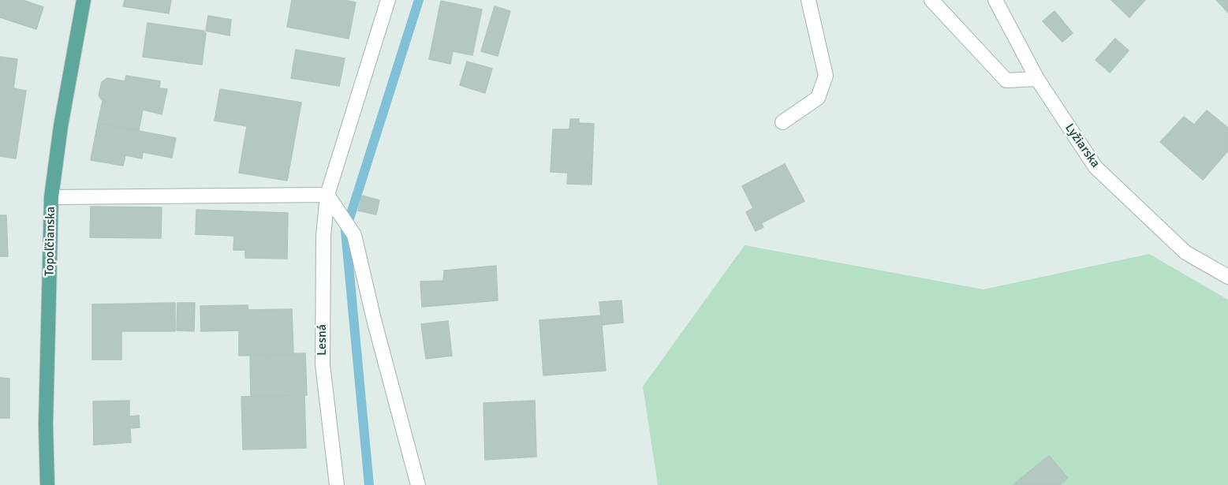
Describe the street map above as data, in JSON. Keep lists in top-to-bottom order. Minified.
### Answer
{"streets":{"main road":["Topoľčianska"],"street":["Lyžiarska","Lesná"]}}
